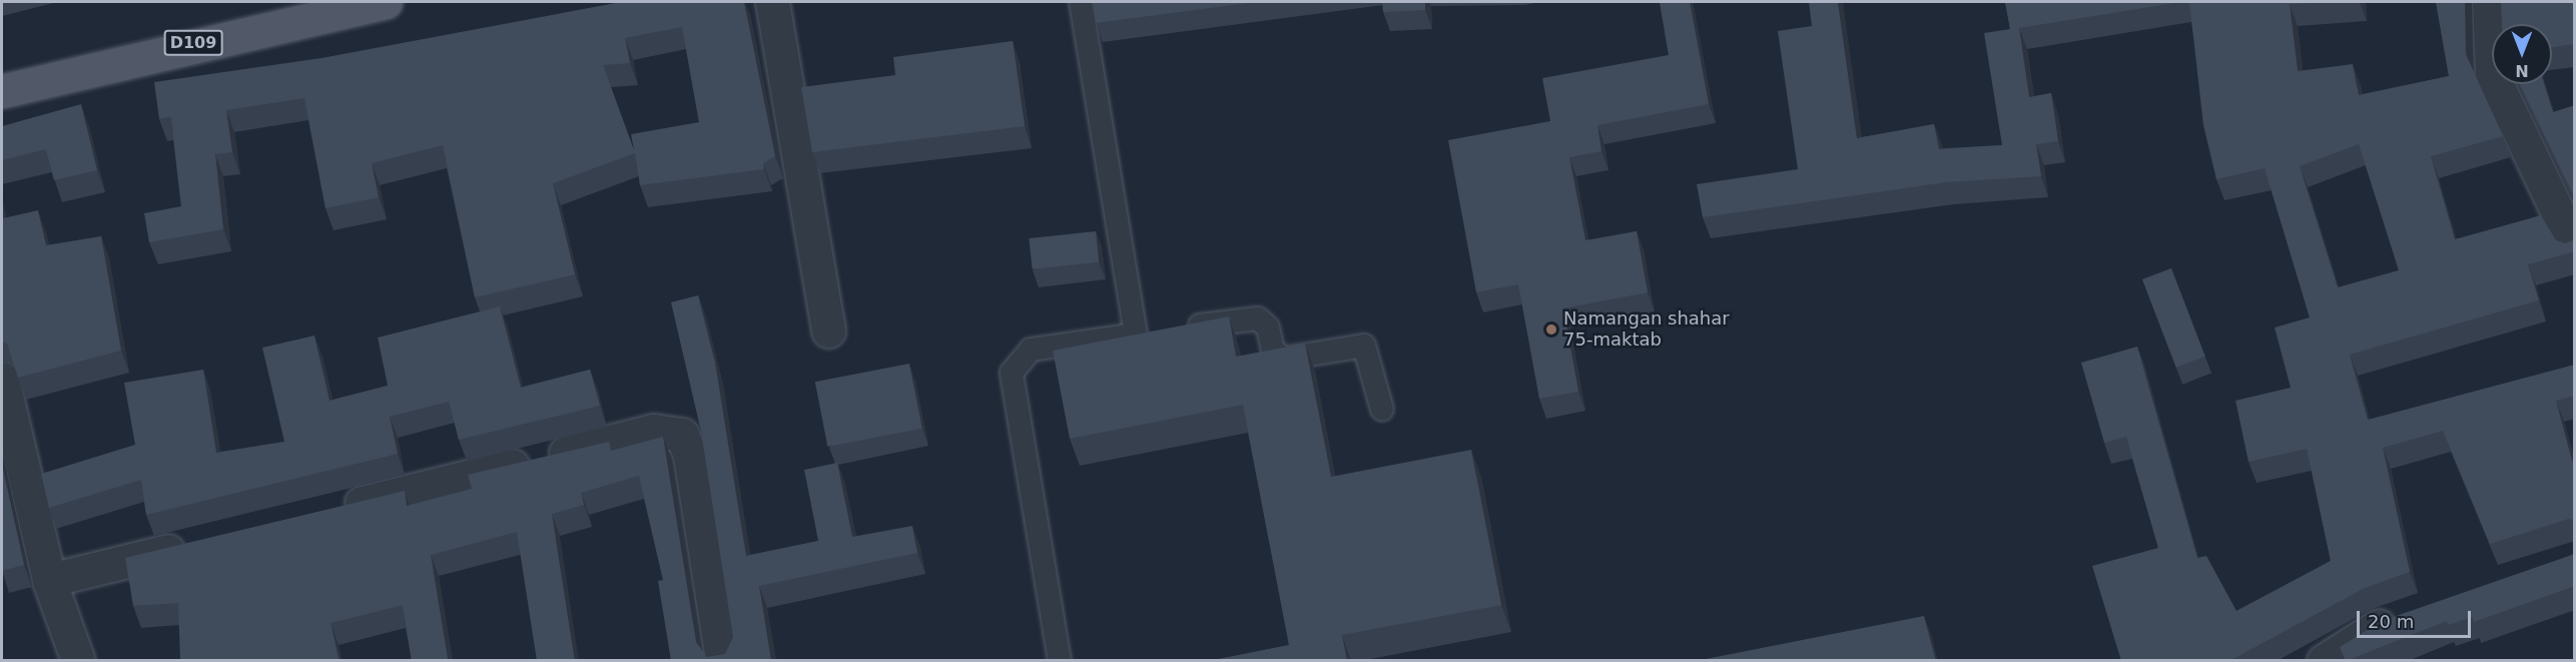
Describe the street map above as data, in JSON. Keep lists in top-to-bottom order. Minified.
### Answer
{"streets":{"main road":["D109"]},"places":["Namangan shahar 75-maktab"],"scale_bar":"20 m","north":"bottom"}
